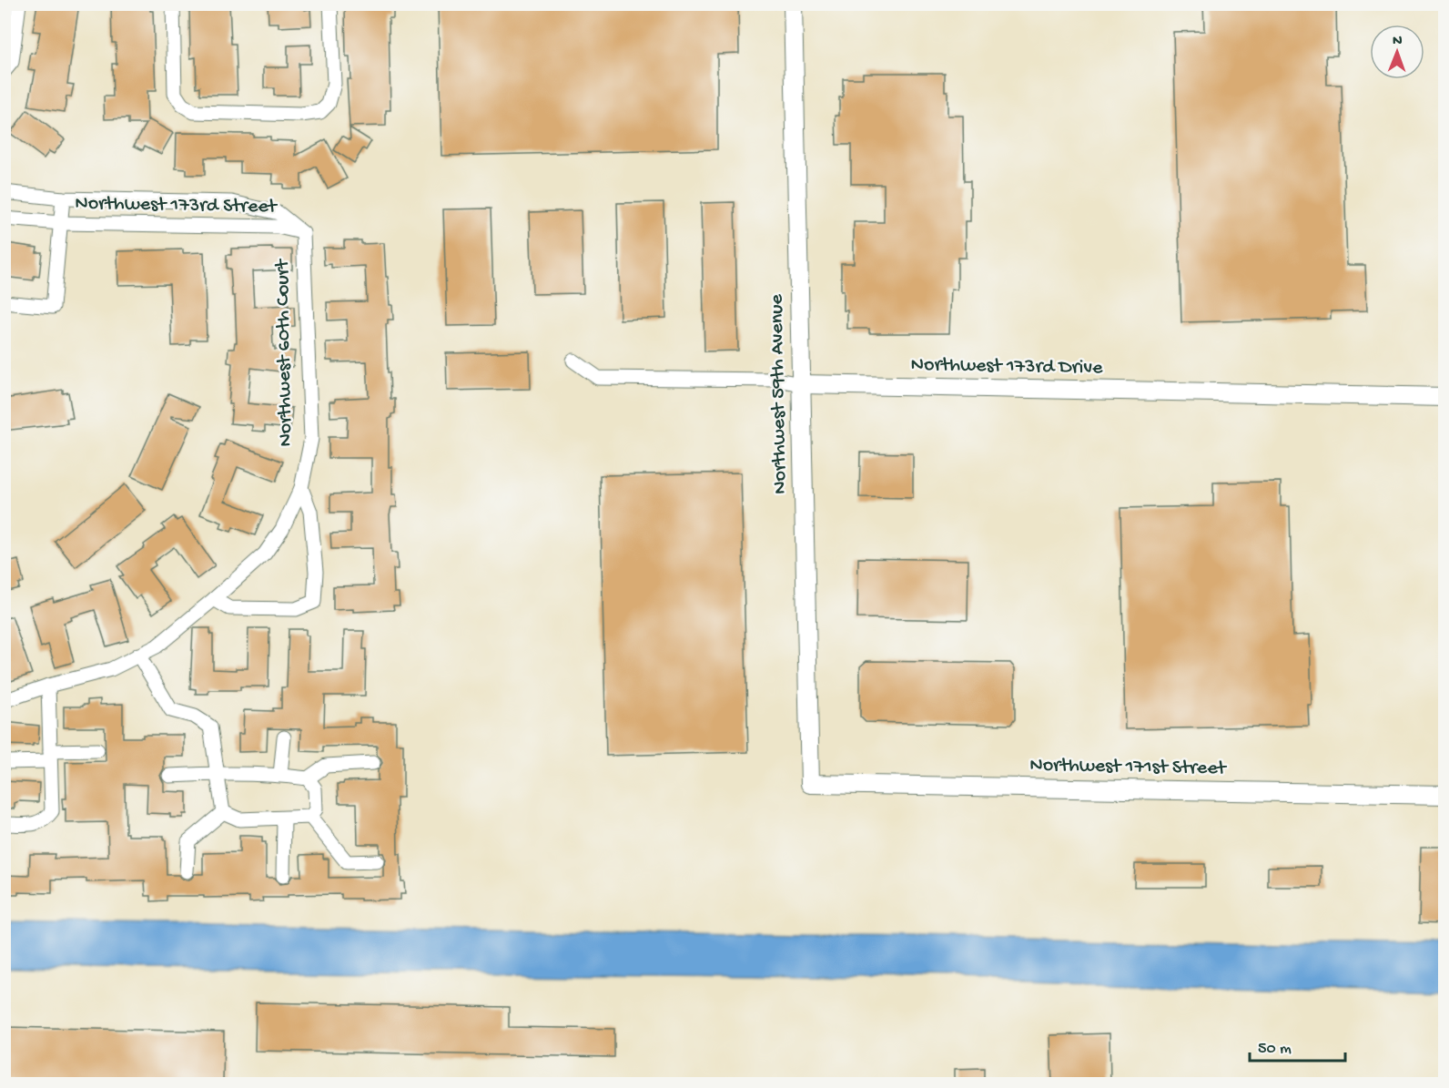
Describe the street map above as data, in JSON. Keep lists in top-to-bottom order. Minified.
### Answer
{"streets":{"street":["Northwest 173rd Street","Northwest 60th Court","Northwest 173rd Drive","Northwest 59th Avenue","Northwest 171st Street"]},"crossings":[["Northwest 173rd Street","Northwest 60th Court"],["Northwest 173rd Drive","Northwest 59th Avenue"],["Northwest 59th Avenue","Northwest 171st Street"]],"scale_bar":"50 m","north":"top"}
